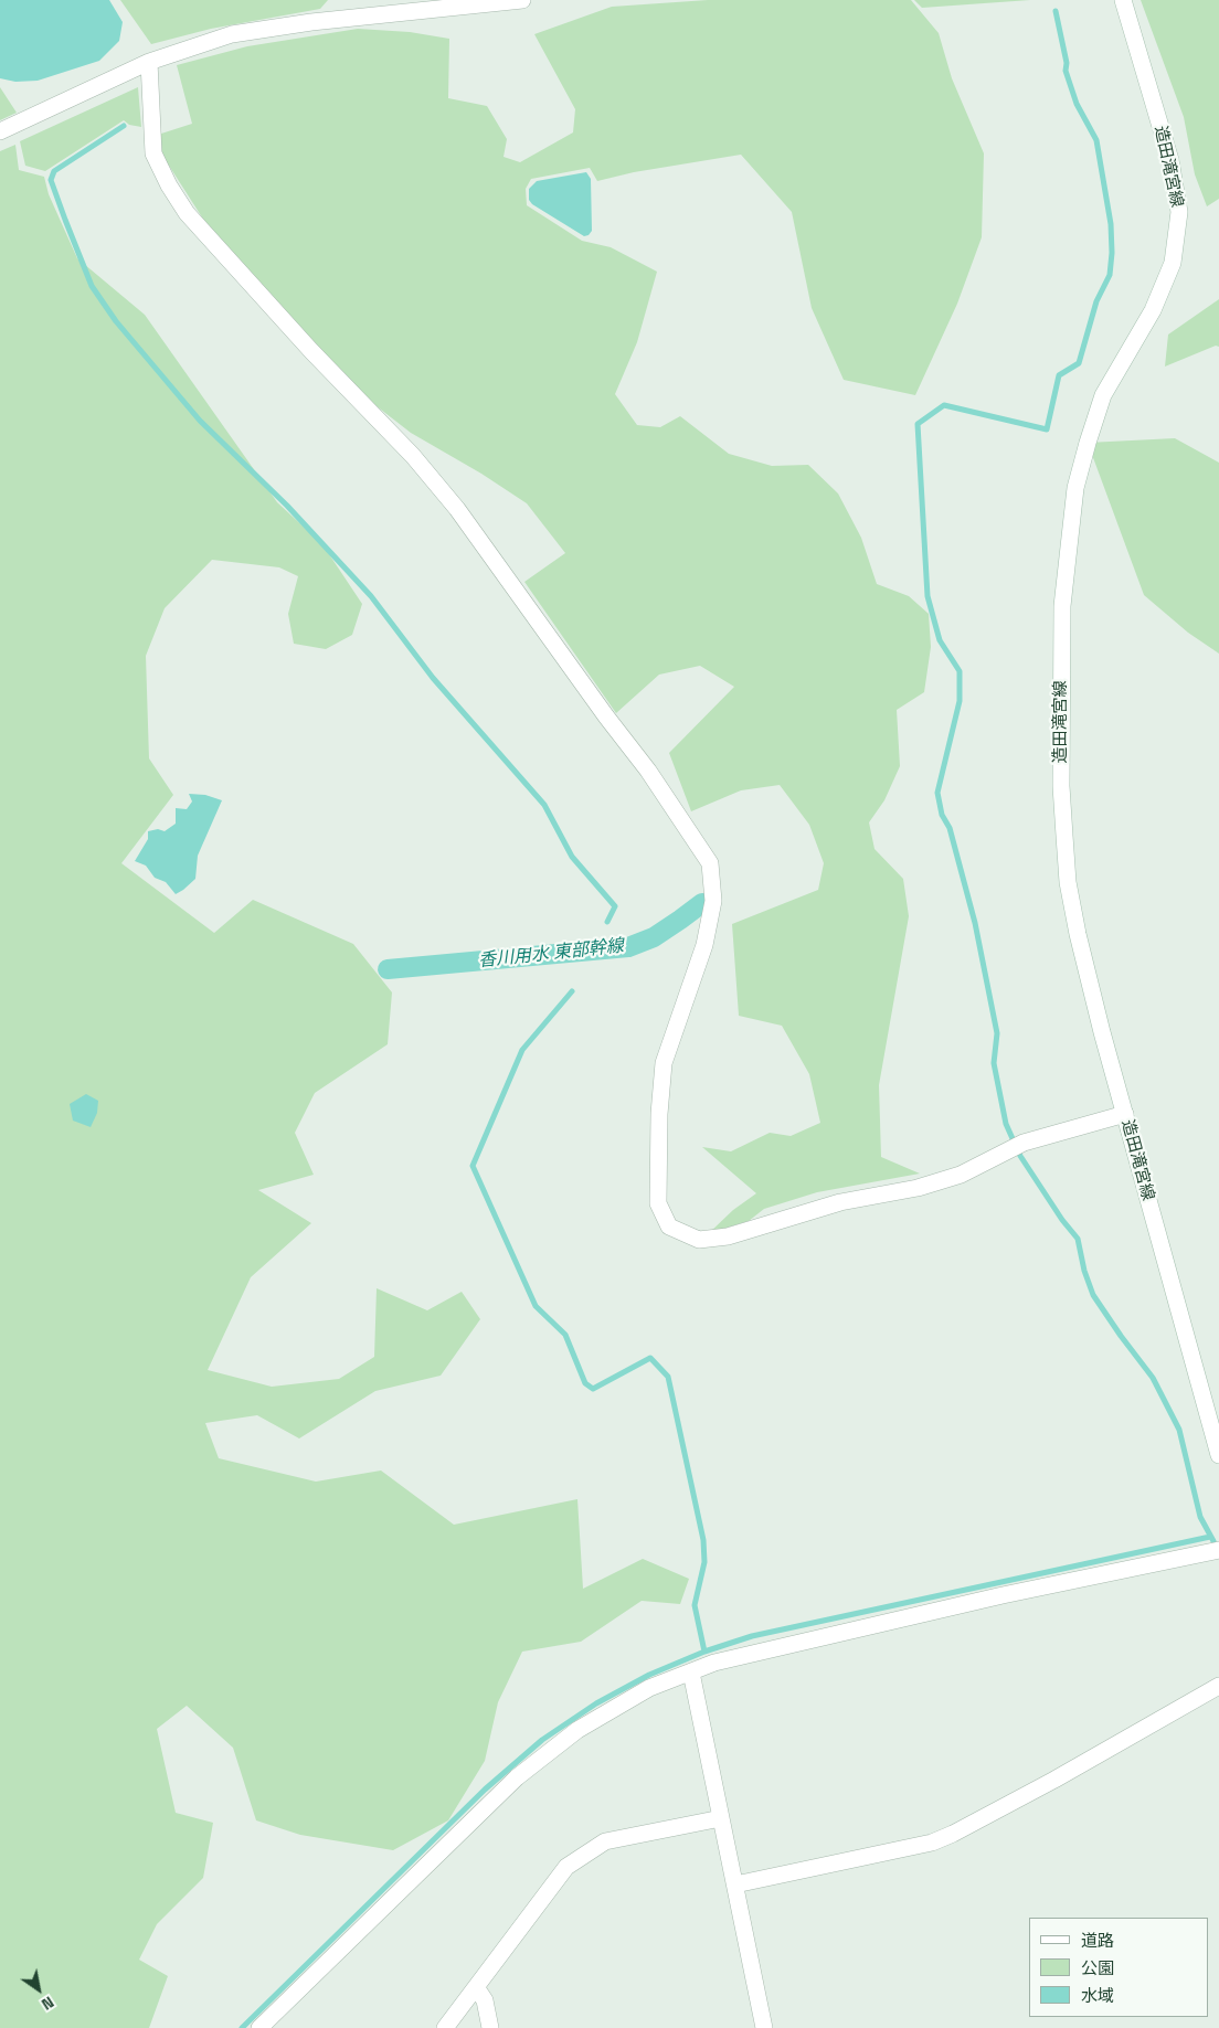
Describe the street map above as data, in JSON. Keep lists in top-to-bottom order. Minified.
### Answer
{"streets":{"street":["造田滝宮線"]},"water":["香川用水 東部幹線"],"legend":["道路","公園","水域"],"north":"bottom right"}
